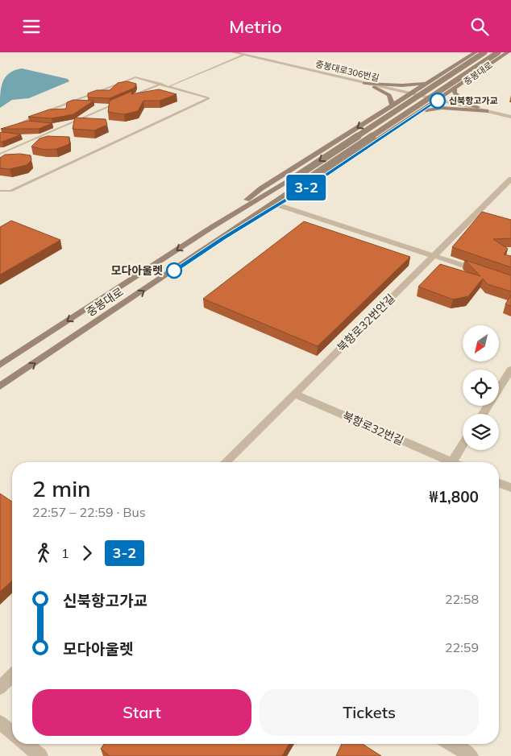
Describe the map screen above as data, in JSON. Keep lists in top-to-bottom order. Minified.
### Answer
{"streets":{"main road":["중봉대로"],"street":["중봉대로306번길","북항로32번안길","북항로32번길"]},"crossings":[["중봉대로306번길","중봉대로"],["북항로32번안길","북항로32번길"]],"places":["신북항고가교","모다아울렛"],"lines":["bus line 3-2"],"north":"bottom left","page":{"header":"Metrio","on_map":"3-2","heading":["2 min","22:57 – 22:59 · Bus","₩1,800"],"legs":["1","3-2"],"list":[{"name":"신북항고가교","value":"22:58"},{"name":"모다아울렛","value":"22:59"}],"buttons":["Start","Tickets"]}}
